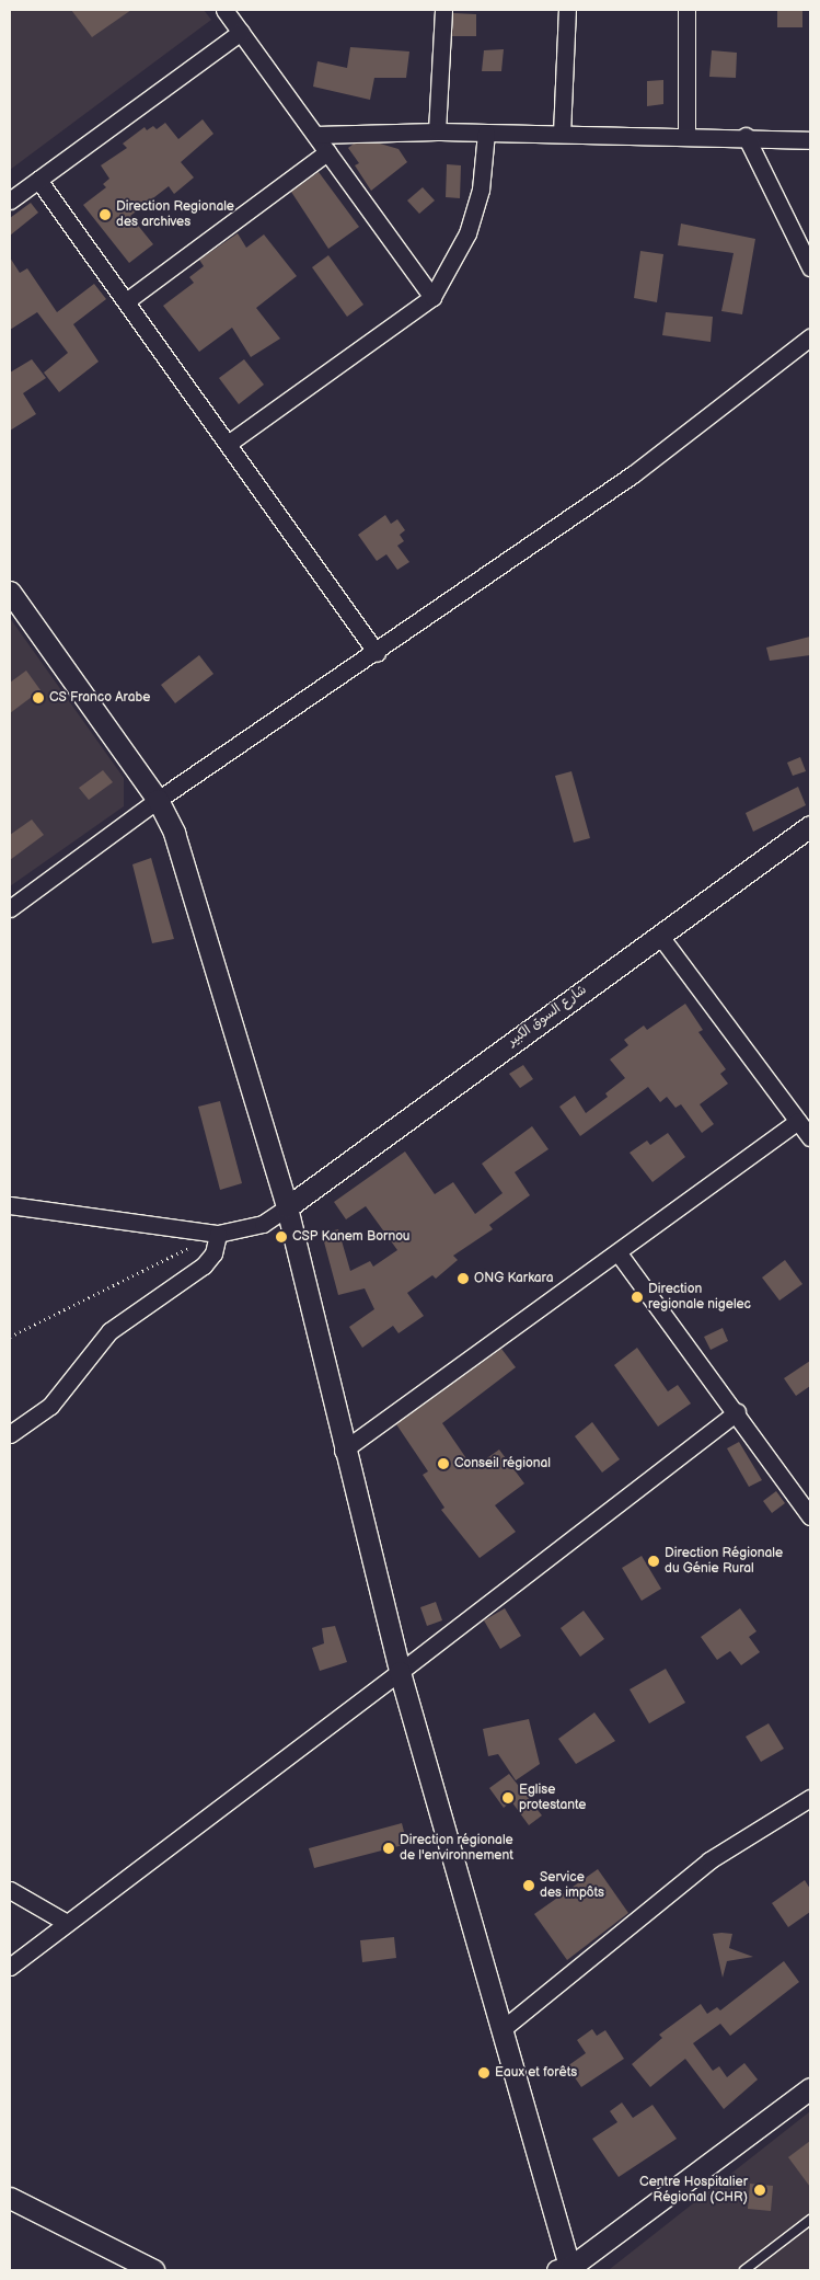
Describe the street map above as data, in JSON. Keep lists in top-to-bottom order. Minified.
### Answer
{"streets":{"street":["شارع السوق الكبير"]},"places":["Direction Regionale des archives","CS Franco Arabe","CSP Kanem Bornou","ONG Karkara","Direction regionale nigelec","Conseil régional","Direction Régionale du Génie Rural","Eglise protestante","Direction régionale de l'environnement","Service des impôts","Eaux et forêts","Centre Hospitalier Régional (CHR)"]}
